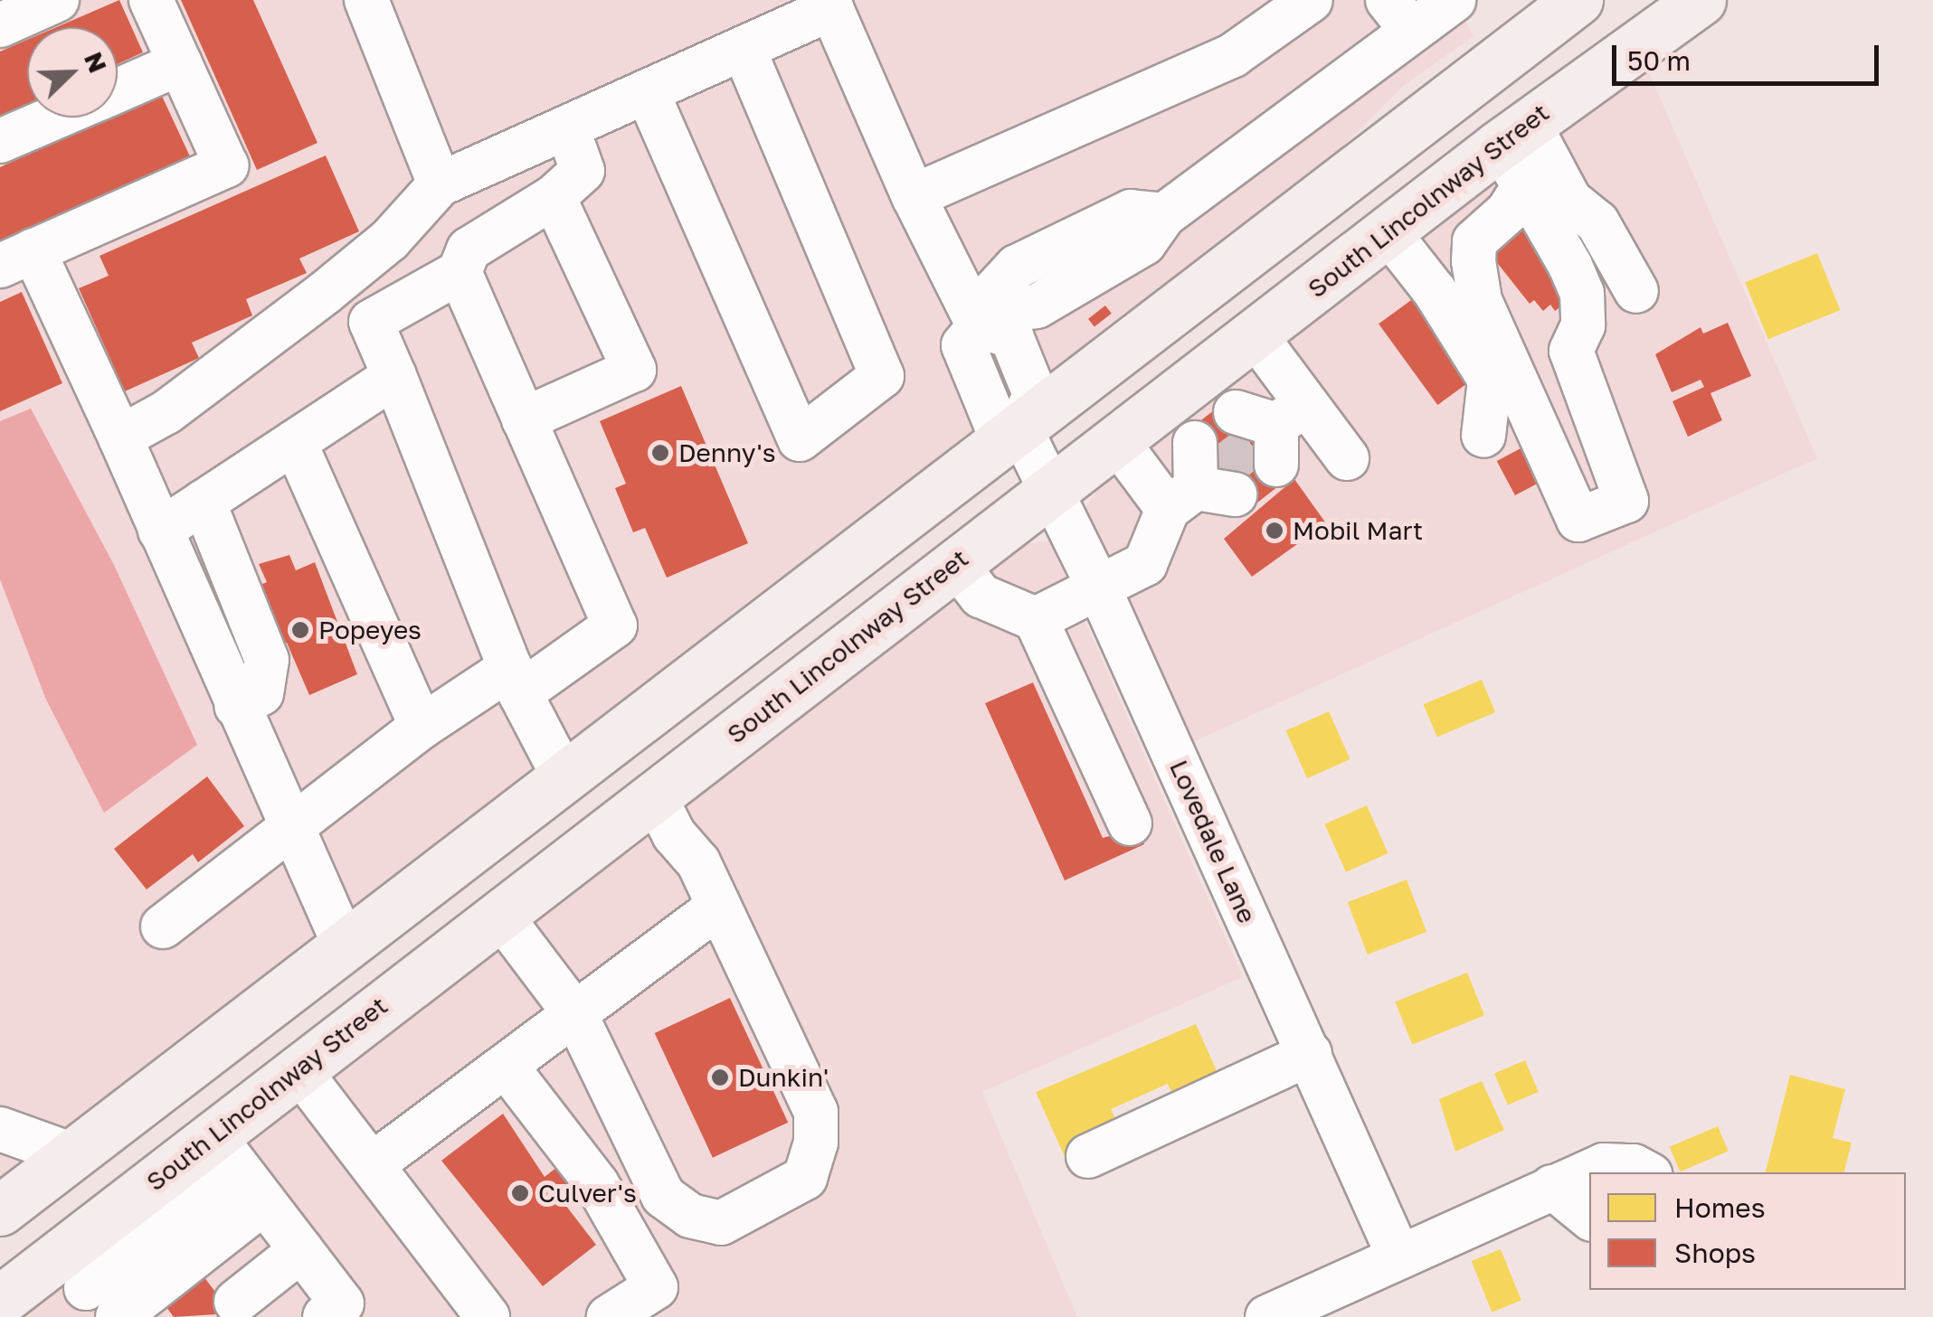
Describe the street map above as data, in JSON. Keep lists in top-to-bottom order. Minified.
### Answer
{"streets":{"main road":["South Lincolnway Street"],"street":["Lovedale Lane"]},"crossings":[["South Lincolnway Street","Lovedale Lane"]],"places":["Denny's","Mobil Mart","Popeyes","Dunkin'","Culver's"],"legend":["Homes","Shops"],"scale_bar":"50 m","north":"top right"}
